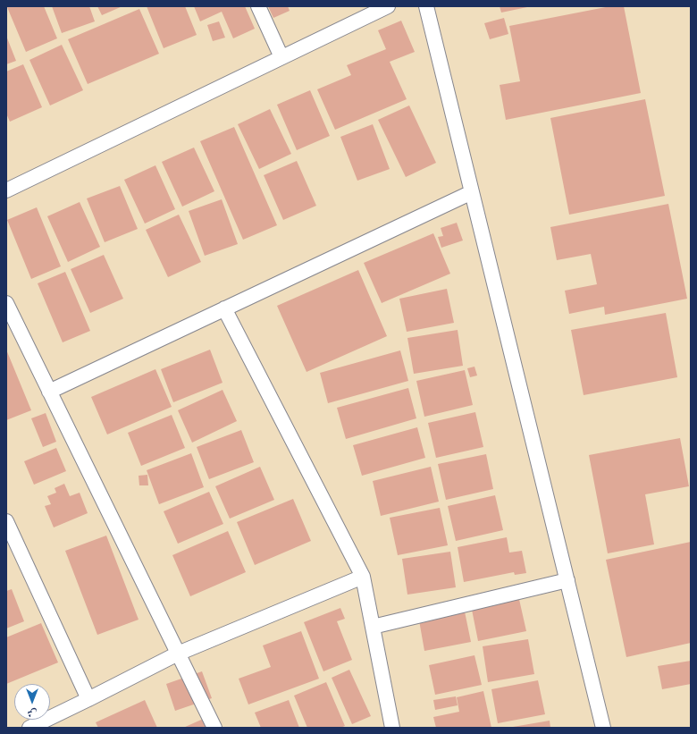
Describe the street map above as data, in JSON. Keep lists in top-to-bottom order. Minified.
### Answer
{"north":"bottom"}
